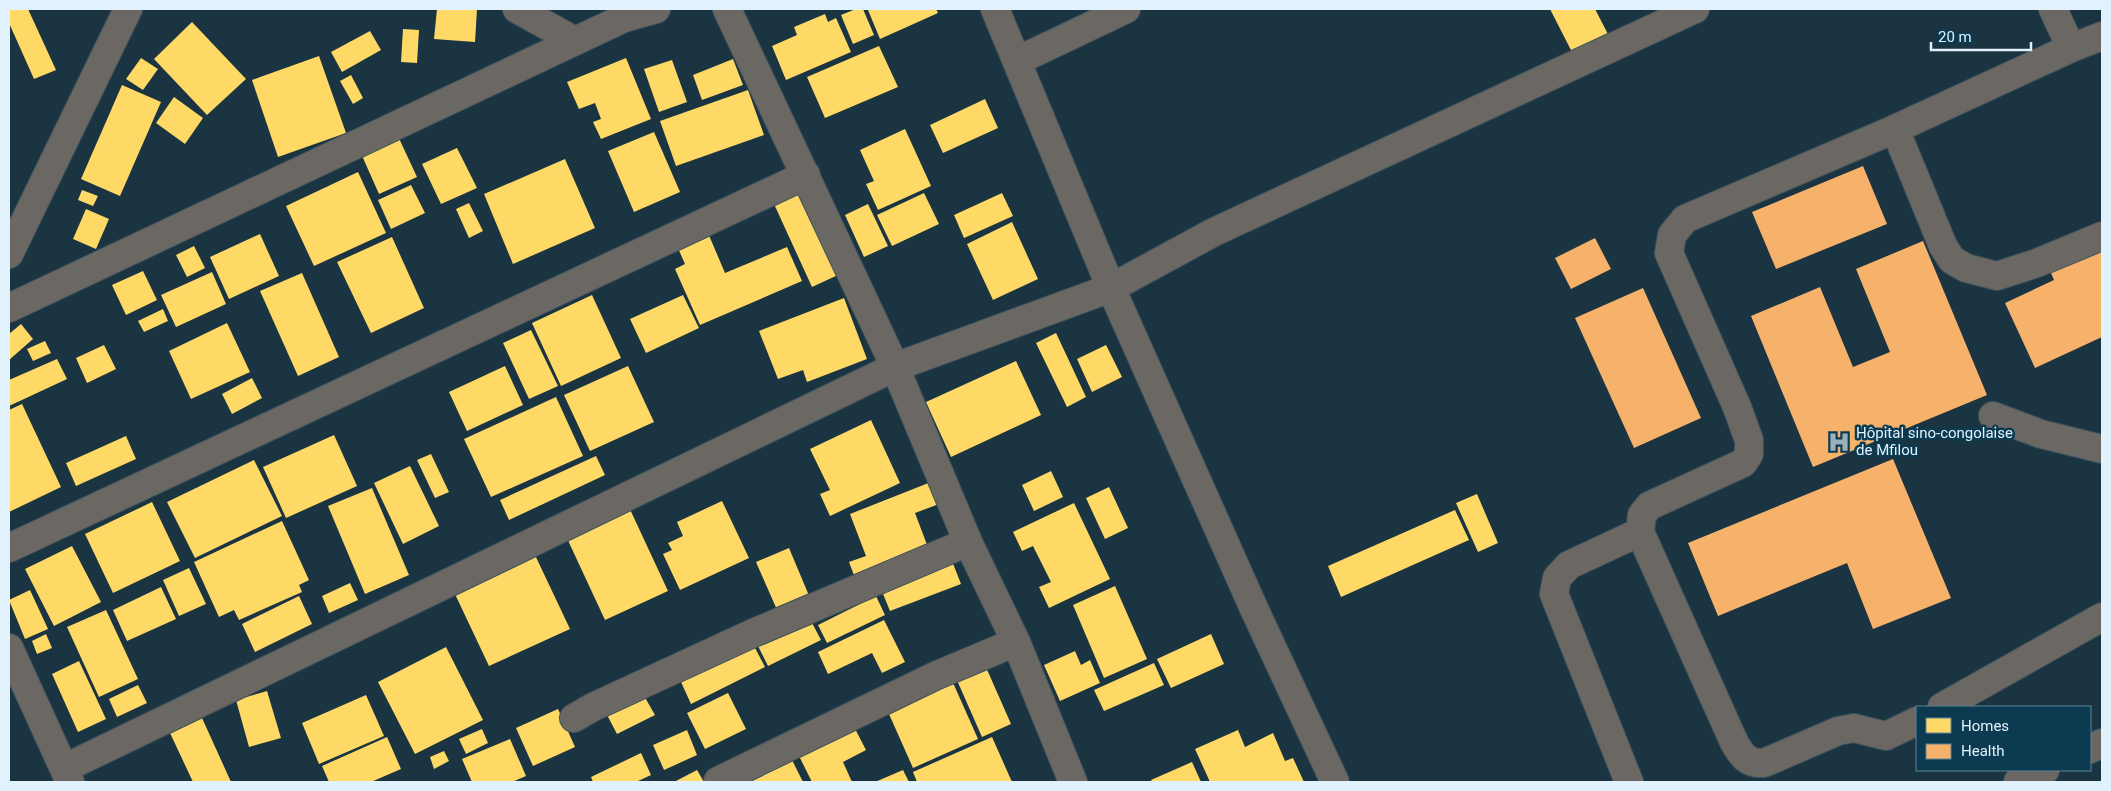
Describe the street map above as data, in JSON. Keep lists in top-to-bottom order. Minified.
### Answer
{"places":{"hospital":["Hôpital sino-congolaise de Mfilou"]},"legend":["Homes","Health"],"scale_bar":"20 m"}
